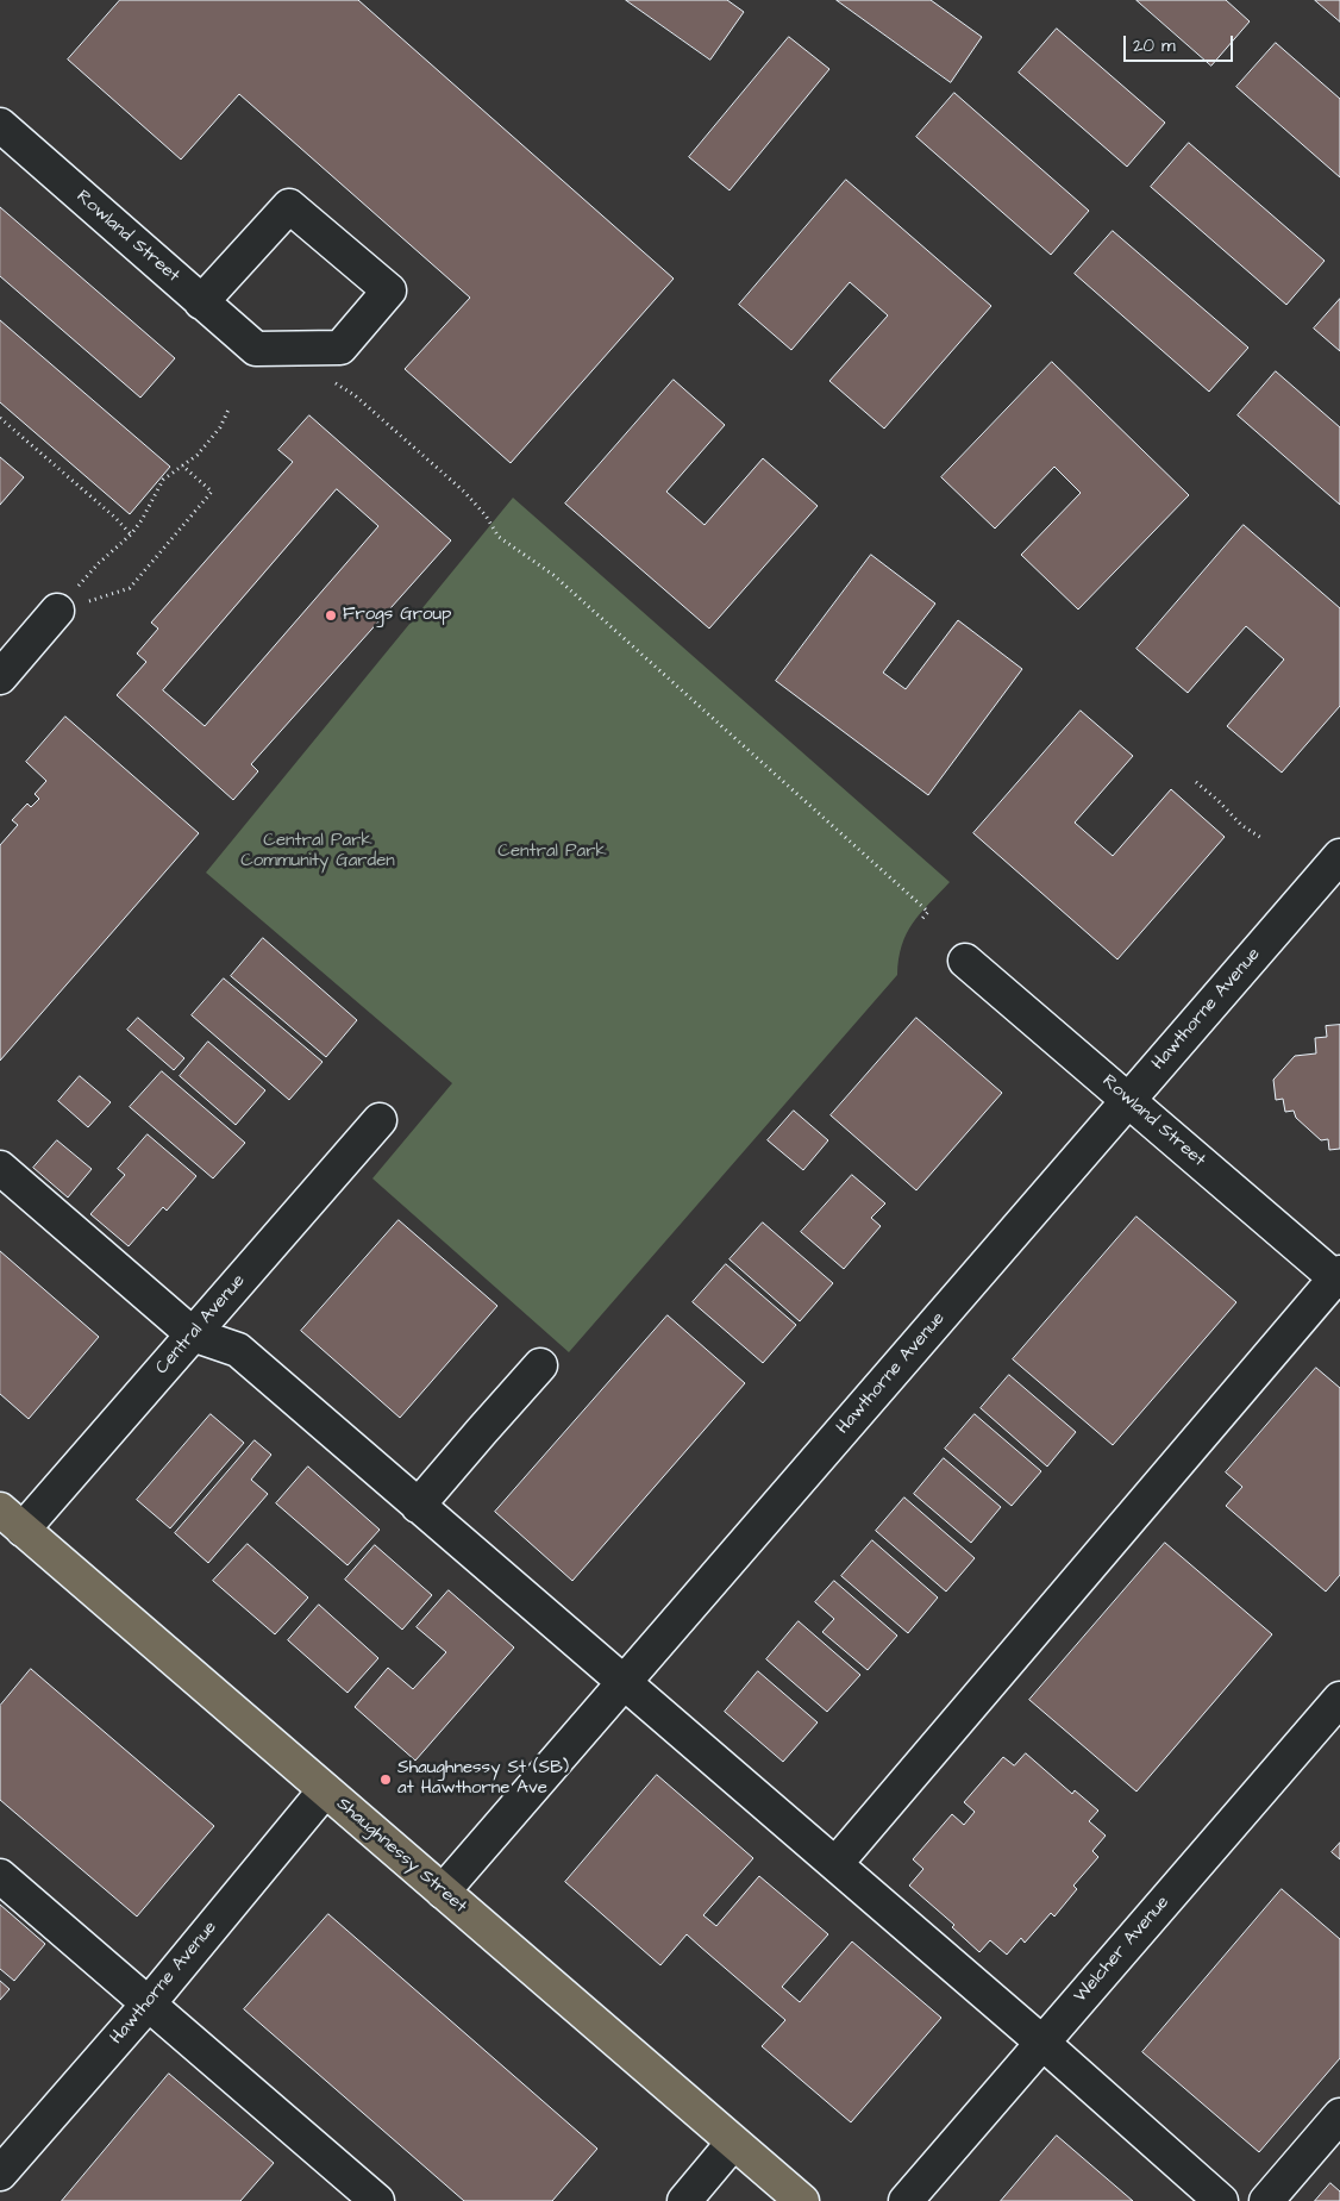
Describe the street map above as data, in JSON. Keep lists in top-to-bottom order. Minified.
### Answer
{"streets":{"main road":["Shaughnessy Street"],"street":["Rowland Street","Hawthorne Avenue","Central Avenue","Welcher Avenue"]},"crossings":[["Rowland Street","Hawthorne Avenue"],["Hawthorne Avenue","Shaughnessy Street"],["Central Avenue","Shaughnessy Street"]],"parks":["Central Park Community Garden","Central Park"],"places":["Frogs Group","Shaughnessy St (SB) at Hawthorne Ave"],"scale_bar":"20 m"}
